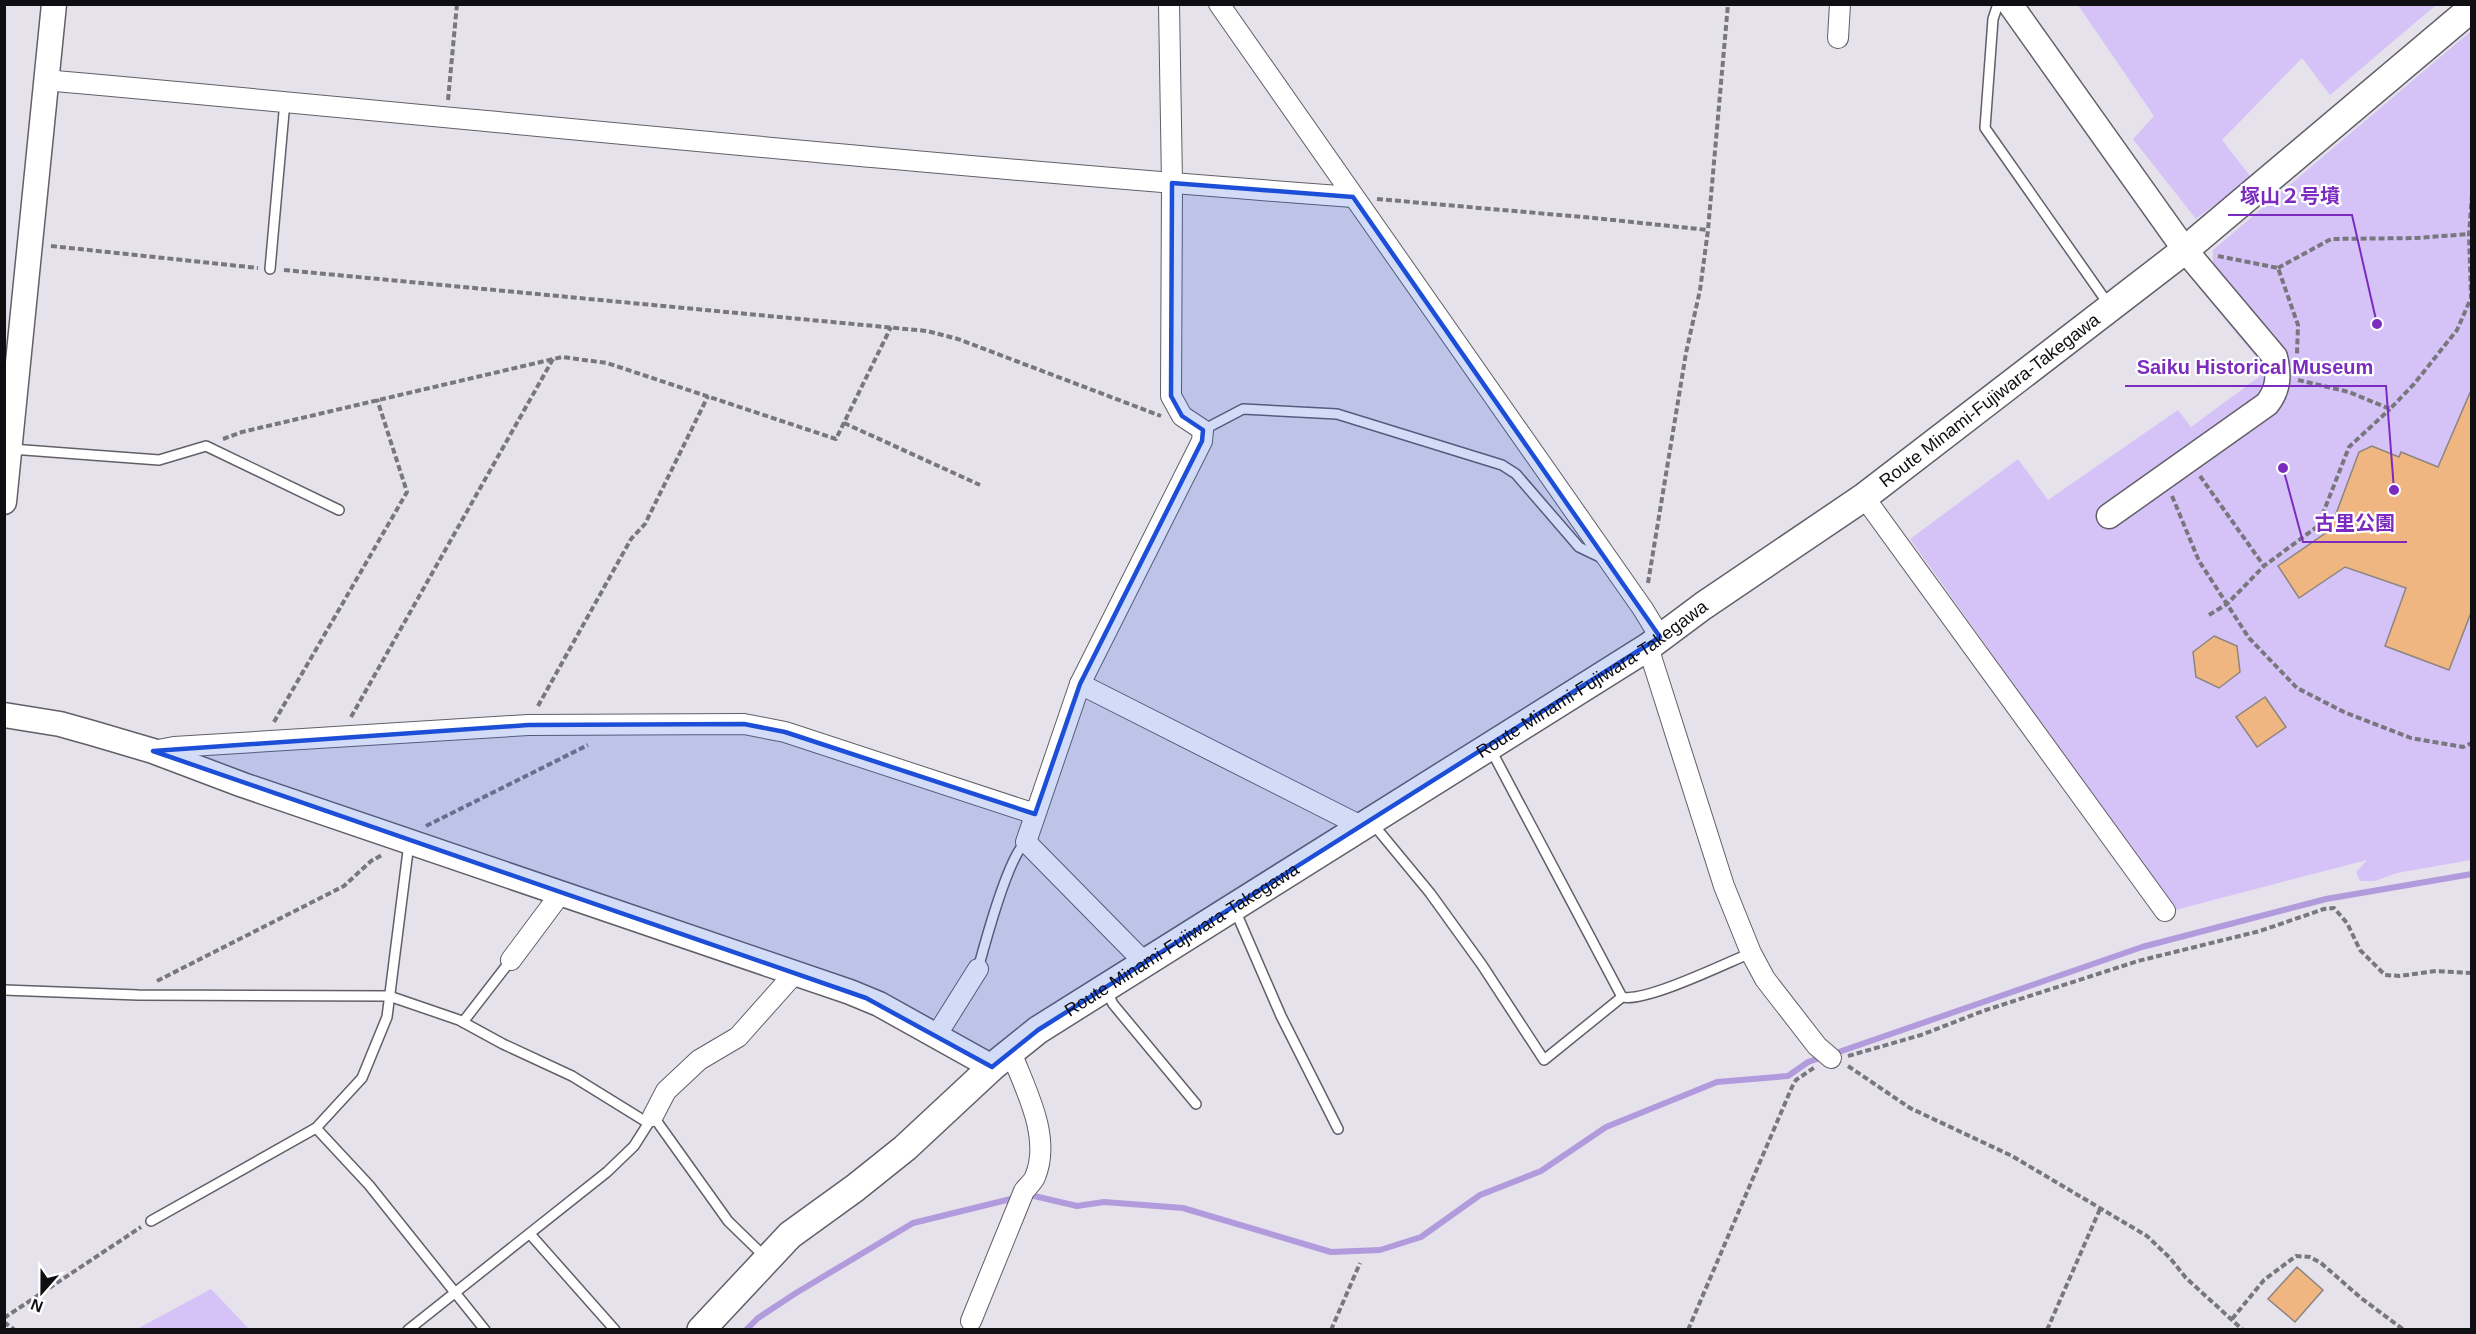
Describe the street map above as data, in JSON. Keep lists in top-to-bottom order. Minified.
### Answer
{"streets":{"main road":["Route Minami-Fujiwara-Takegawa"]},"places":["塚山２号墳","古里公園","Saiku Historical Museum"],"north":"bottom"}
